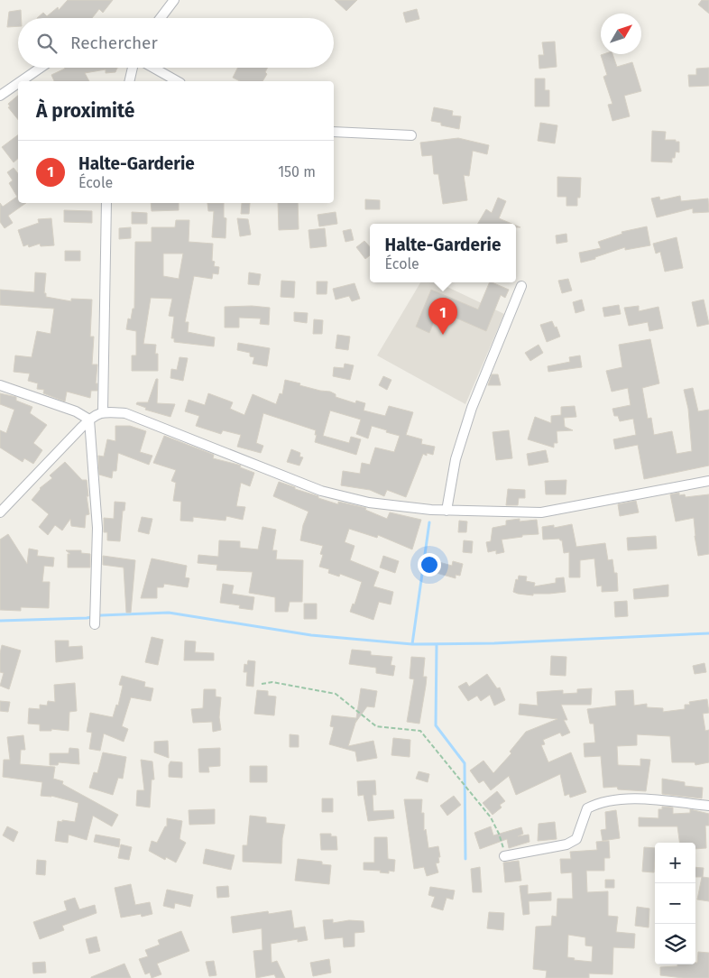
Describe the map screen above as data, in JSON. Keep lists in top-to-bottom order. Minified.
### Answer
{"north":"top right","page":{"search":"Rechercher","heading":"À proximité","list":[{"mark":"1","name":"Halte-Garderie","note":"École","value":"150 m"}],"popup":["Halte-Garderie","École"],"pins":"1","map_buttons":["+","−"]}}
